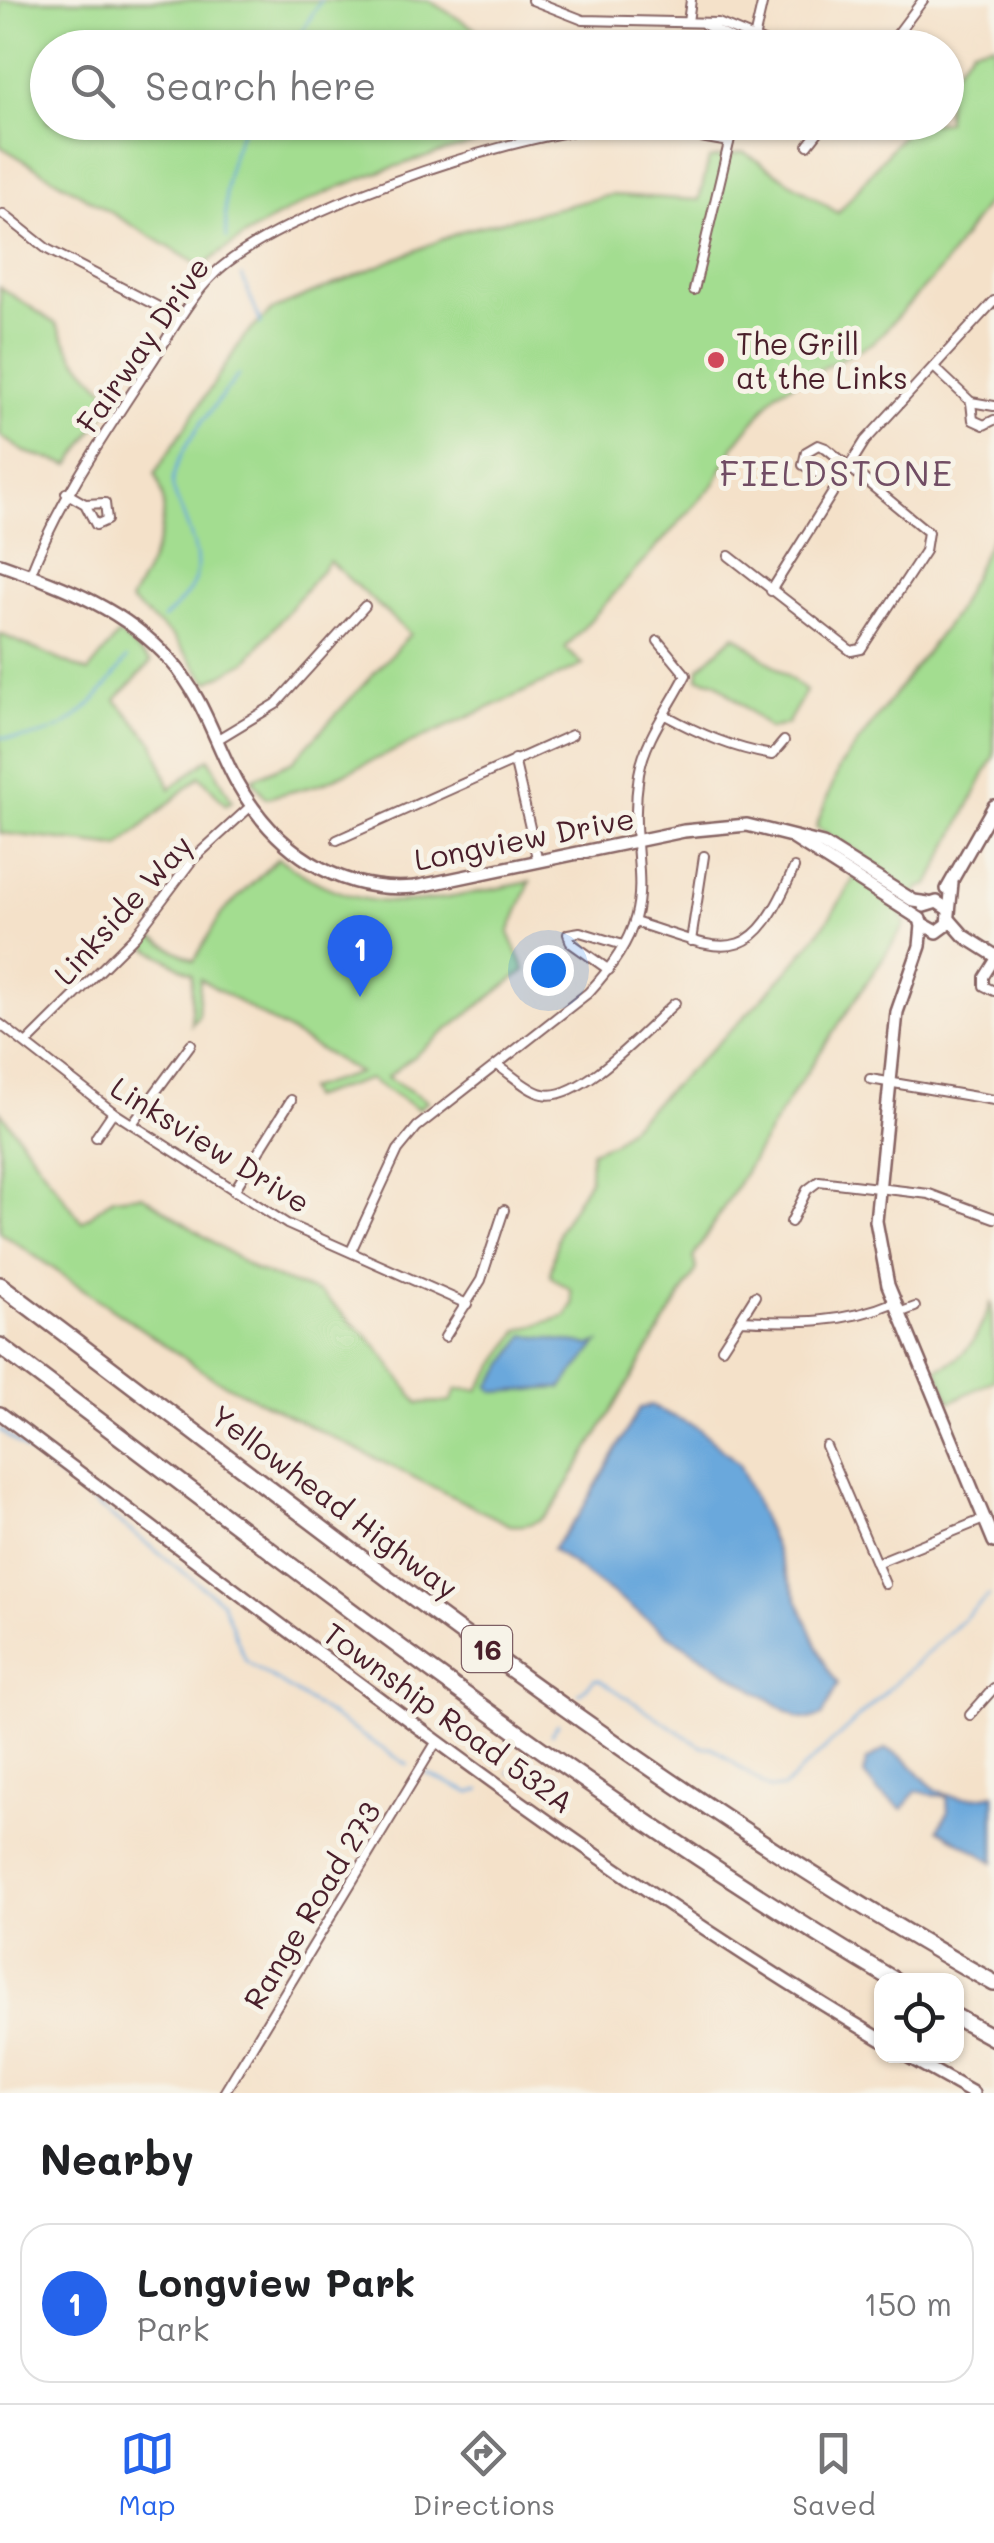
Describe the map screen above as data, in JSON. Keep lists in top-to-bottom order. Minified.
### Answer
{"streets":{"highway":["Yellowhead Highway","16"],"street":["Fairway Drive","Longview Drive","Linkside Way","Linksview Drive","Township Road 532A","Range Road 273"]},"crossings":[["Fairway Drive","Longview Drive"],["Longview Drive","Linkside Way"],["Linkside Way","Linksview Drive"],["Township Road 532A","Range Road 273"]],"districts":["FIELDSTONE"],"places":["The Grill at the Links"],"page":{"search":"Search here","pins":"1","heading":"Nearby","list":[{"mark":"1","name":"Longview Park","note":"Park","value":"150 m"}],"nav":["Map","Directions","Saved"]}}
